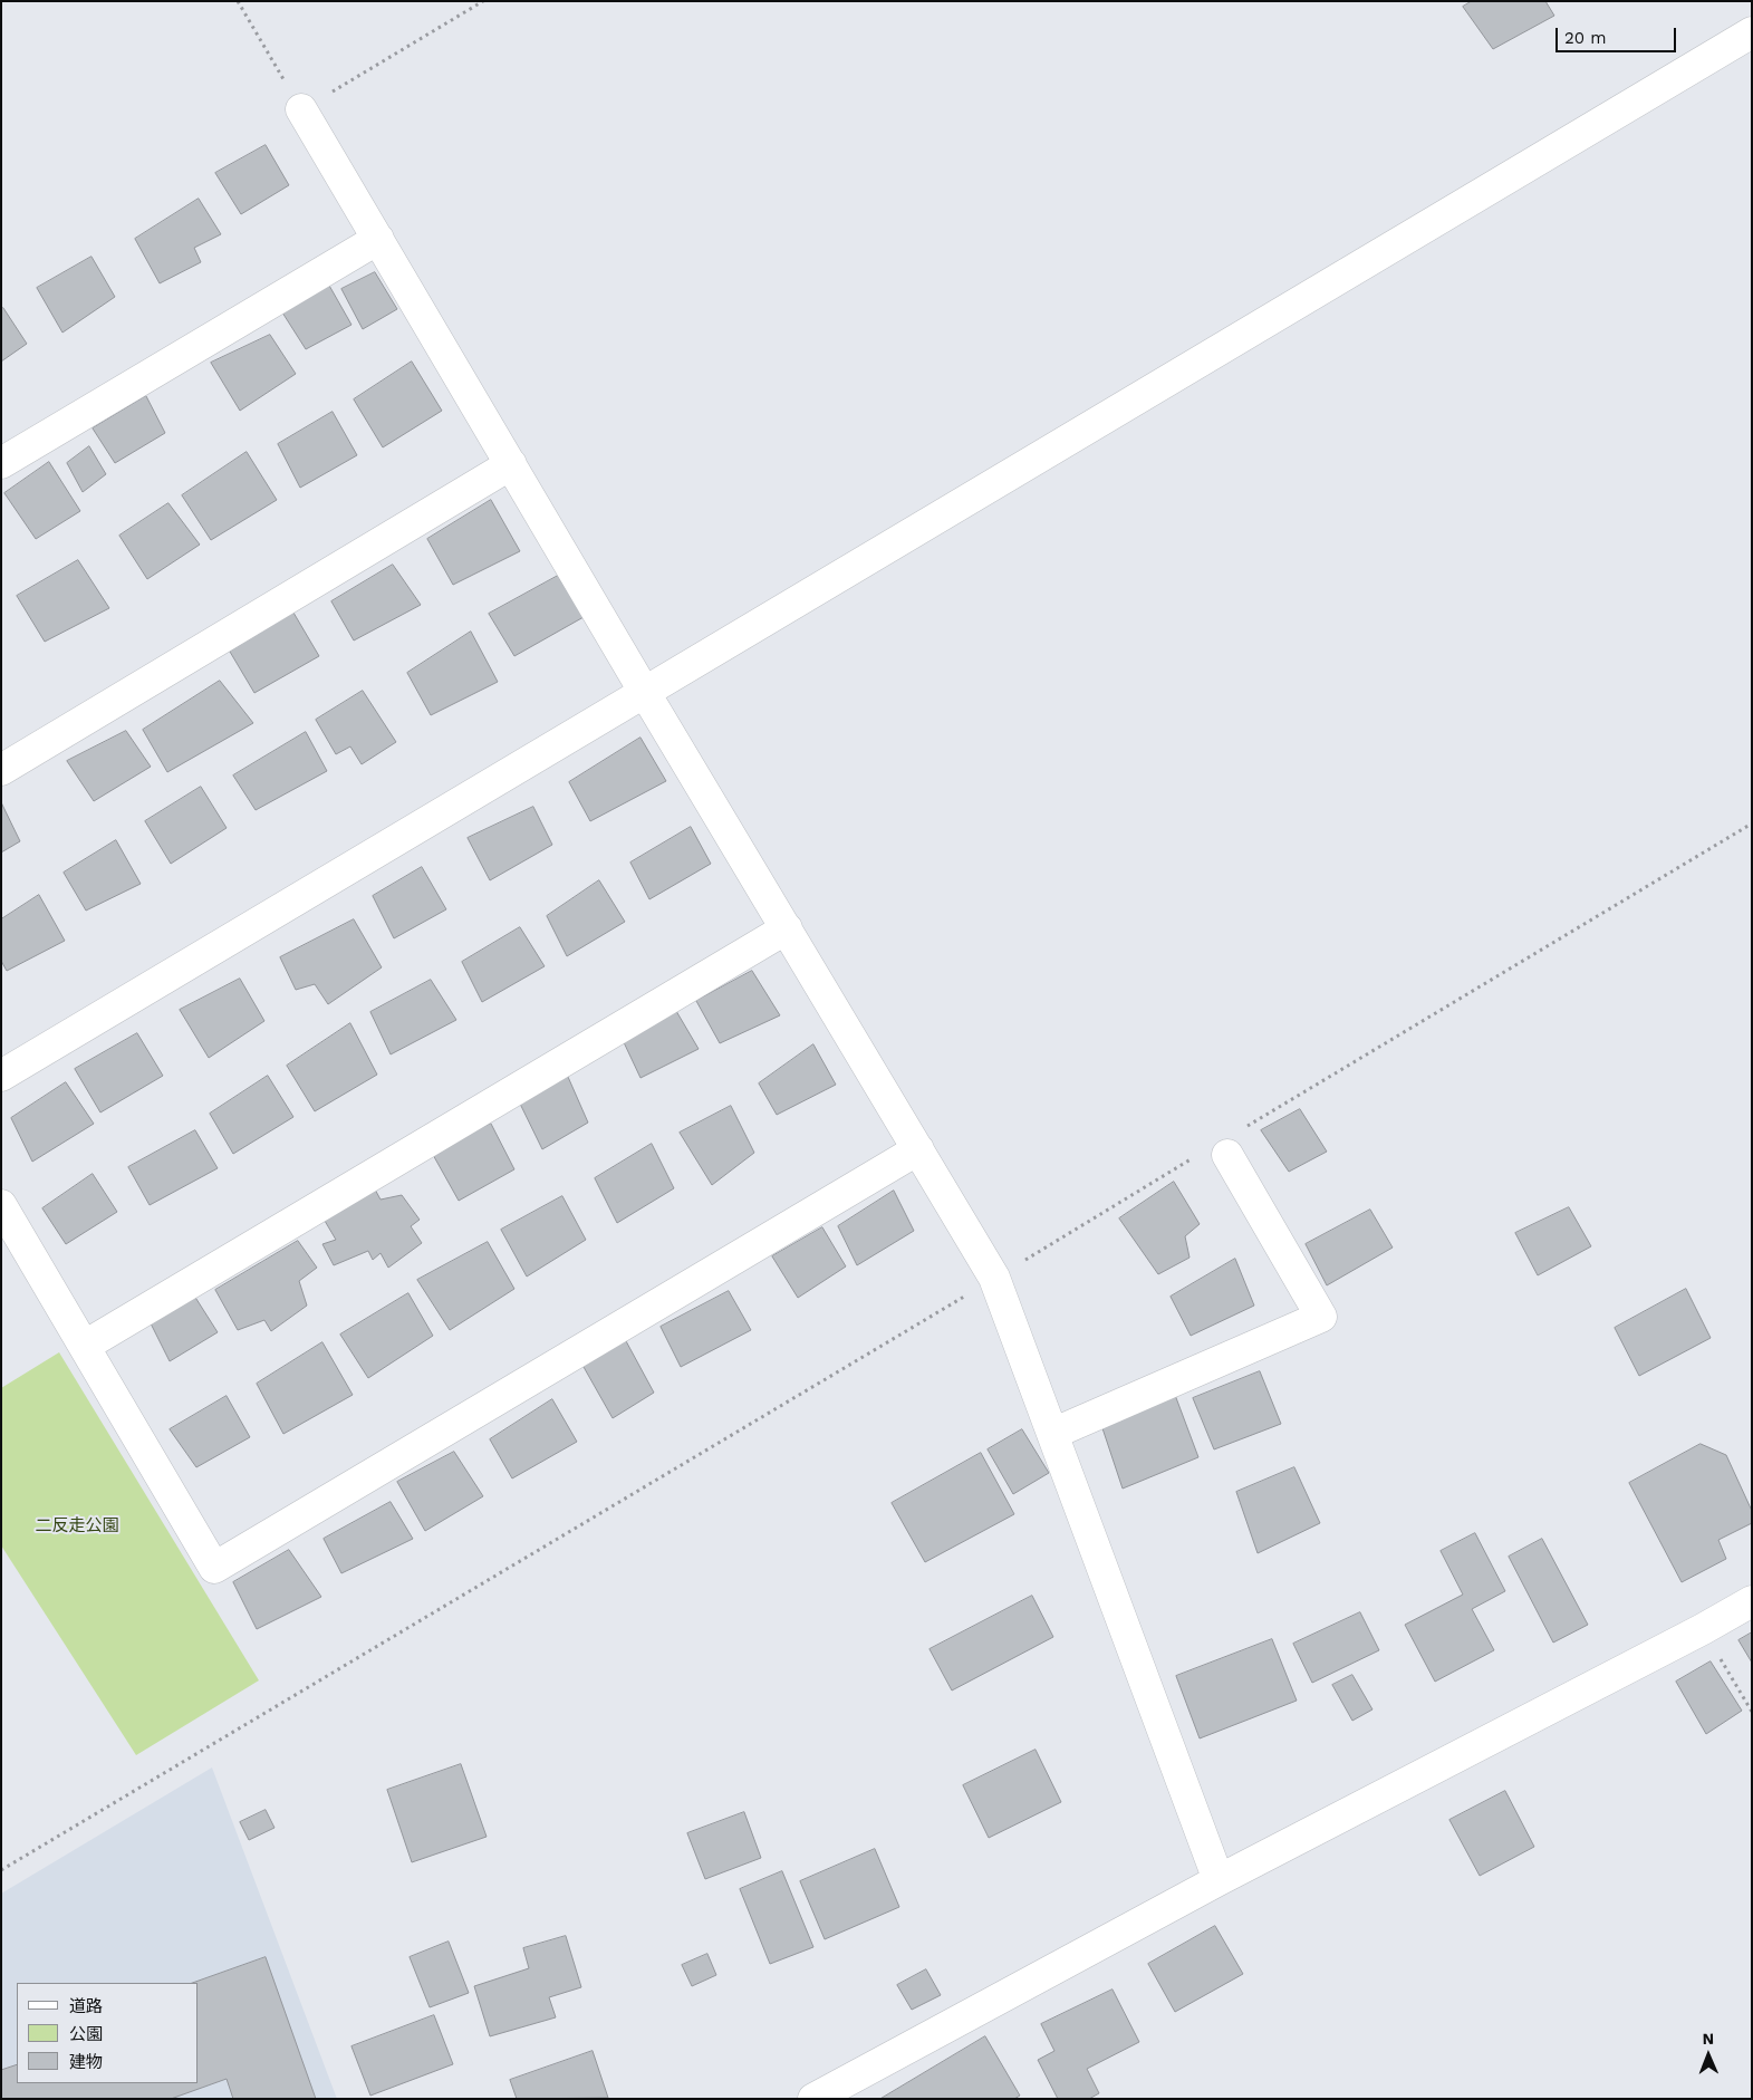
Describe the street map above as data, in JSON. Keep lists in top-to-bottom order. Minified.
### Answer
{"parks":["二反走公園"],"legend":["道路","公園","建物"],"scale_bar":"20 m","north":"top"}
